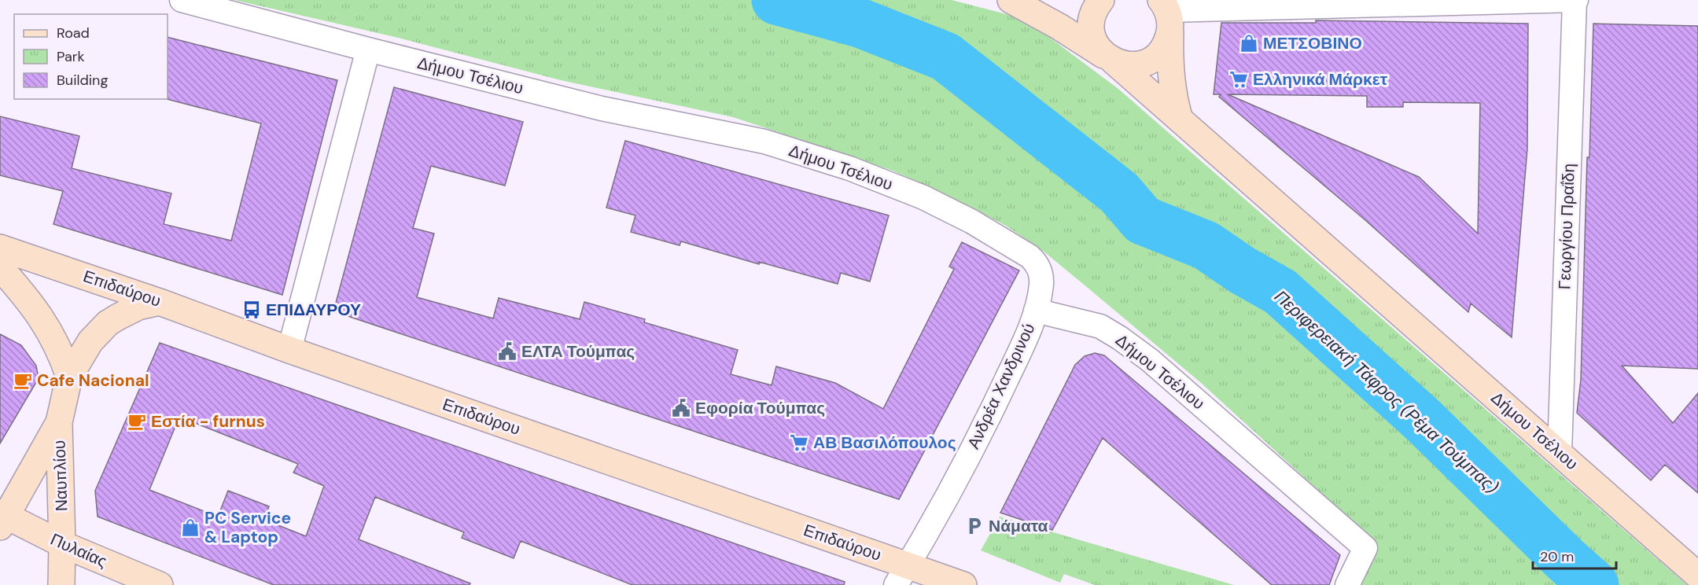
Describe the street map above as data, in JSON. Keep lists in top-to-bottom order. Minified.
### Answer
{"streets":{"street":["Δήμου Τσέλιου","Γεωργίου Πραΐδη","Επιδαύρου","Ανδρέα Χανδρινού","Ναυπλίου","Πυλαίας"]},"crossings":[["Δήμου Τσέλιου","Γεωργίου Πραΐδη"],["Δήμου Τσέλιου","Ανδρέα Χανδρινού"],["Επιδαύρου","Ανδρέα Χανδρινού"],["Ναυπλίου","Πυλαίας"]],"water":["Περιφερειακή Τάφρος (Ρέμα Τούμπας)"],"places":{"shop":["ΜΕΤΣΟΒΙΝΟ","PC Service & Laptop"],"supermarket":["Ελληνικά Μάρκετ","ΑΒ Βασιλόπουλος"],"bus stop":["ΕΠΙΔΑΥΡΟΥ"],"public building":["ΕΛΤΑ Τούμπας","Εφορία Τούμπας"],"cafe":["Cafe Nacional","Εστία - furnus"],"parking":["Νάματα"]},"legend":["Road","Park","Building"],"scale_bar":"20 m"}
